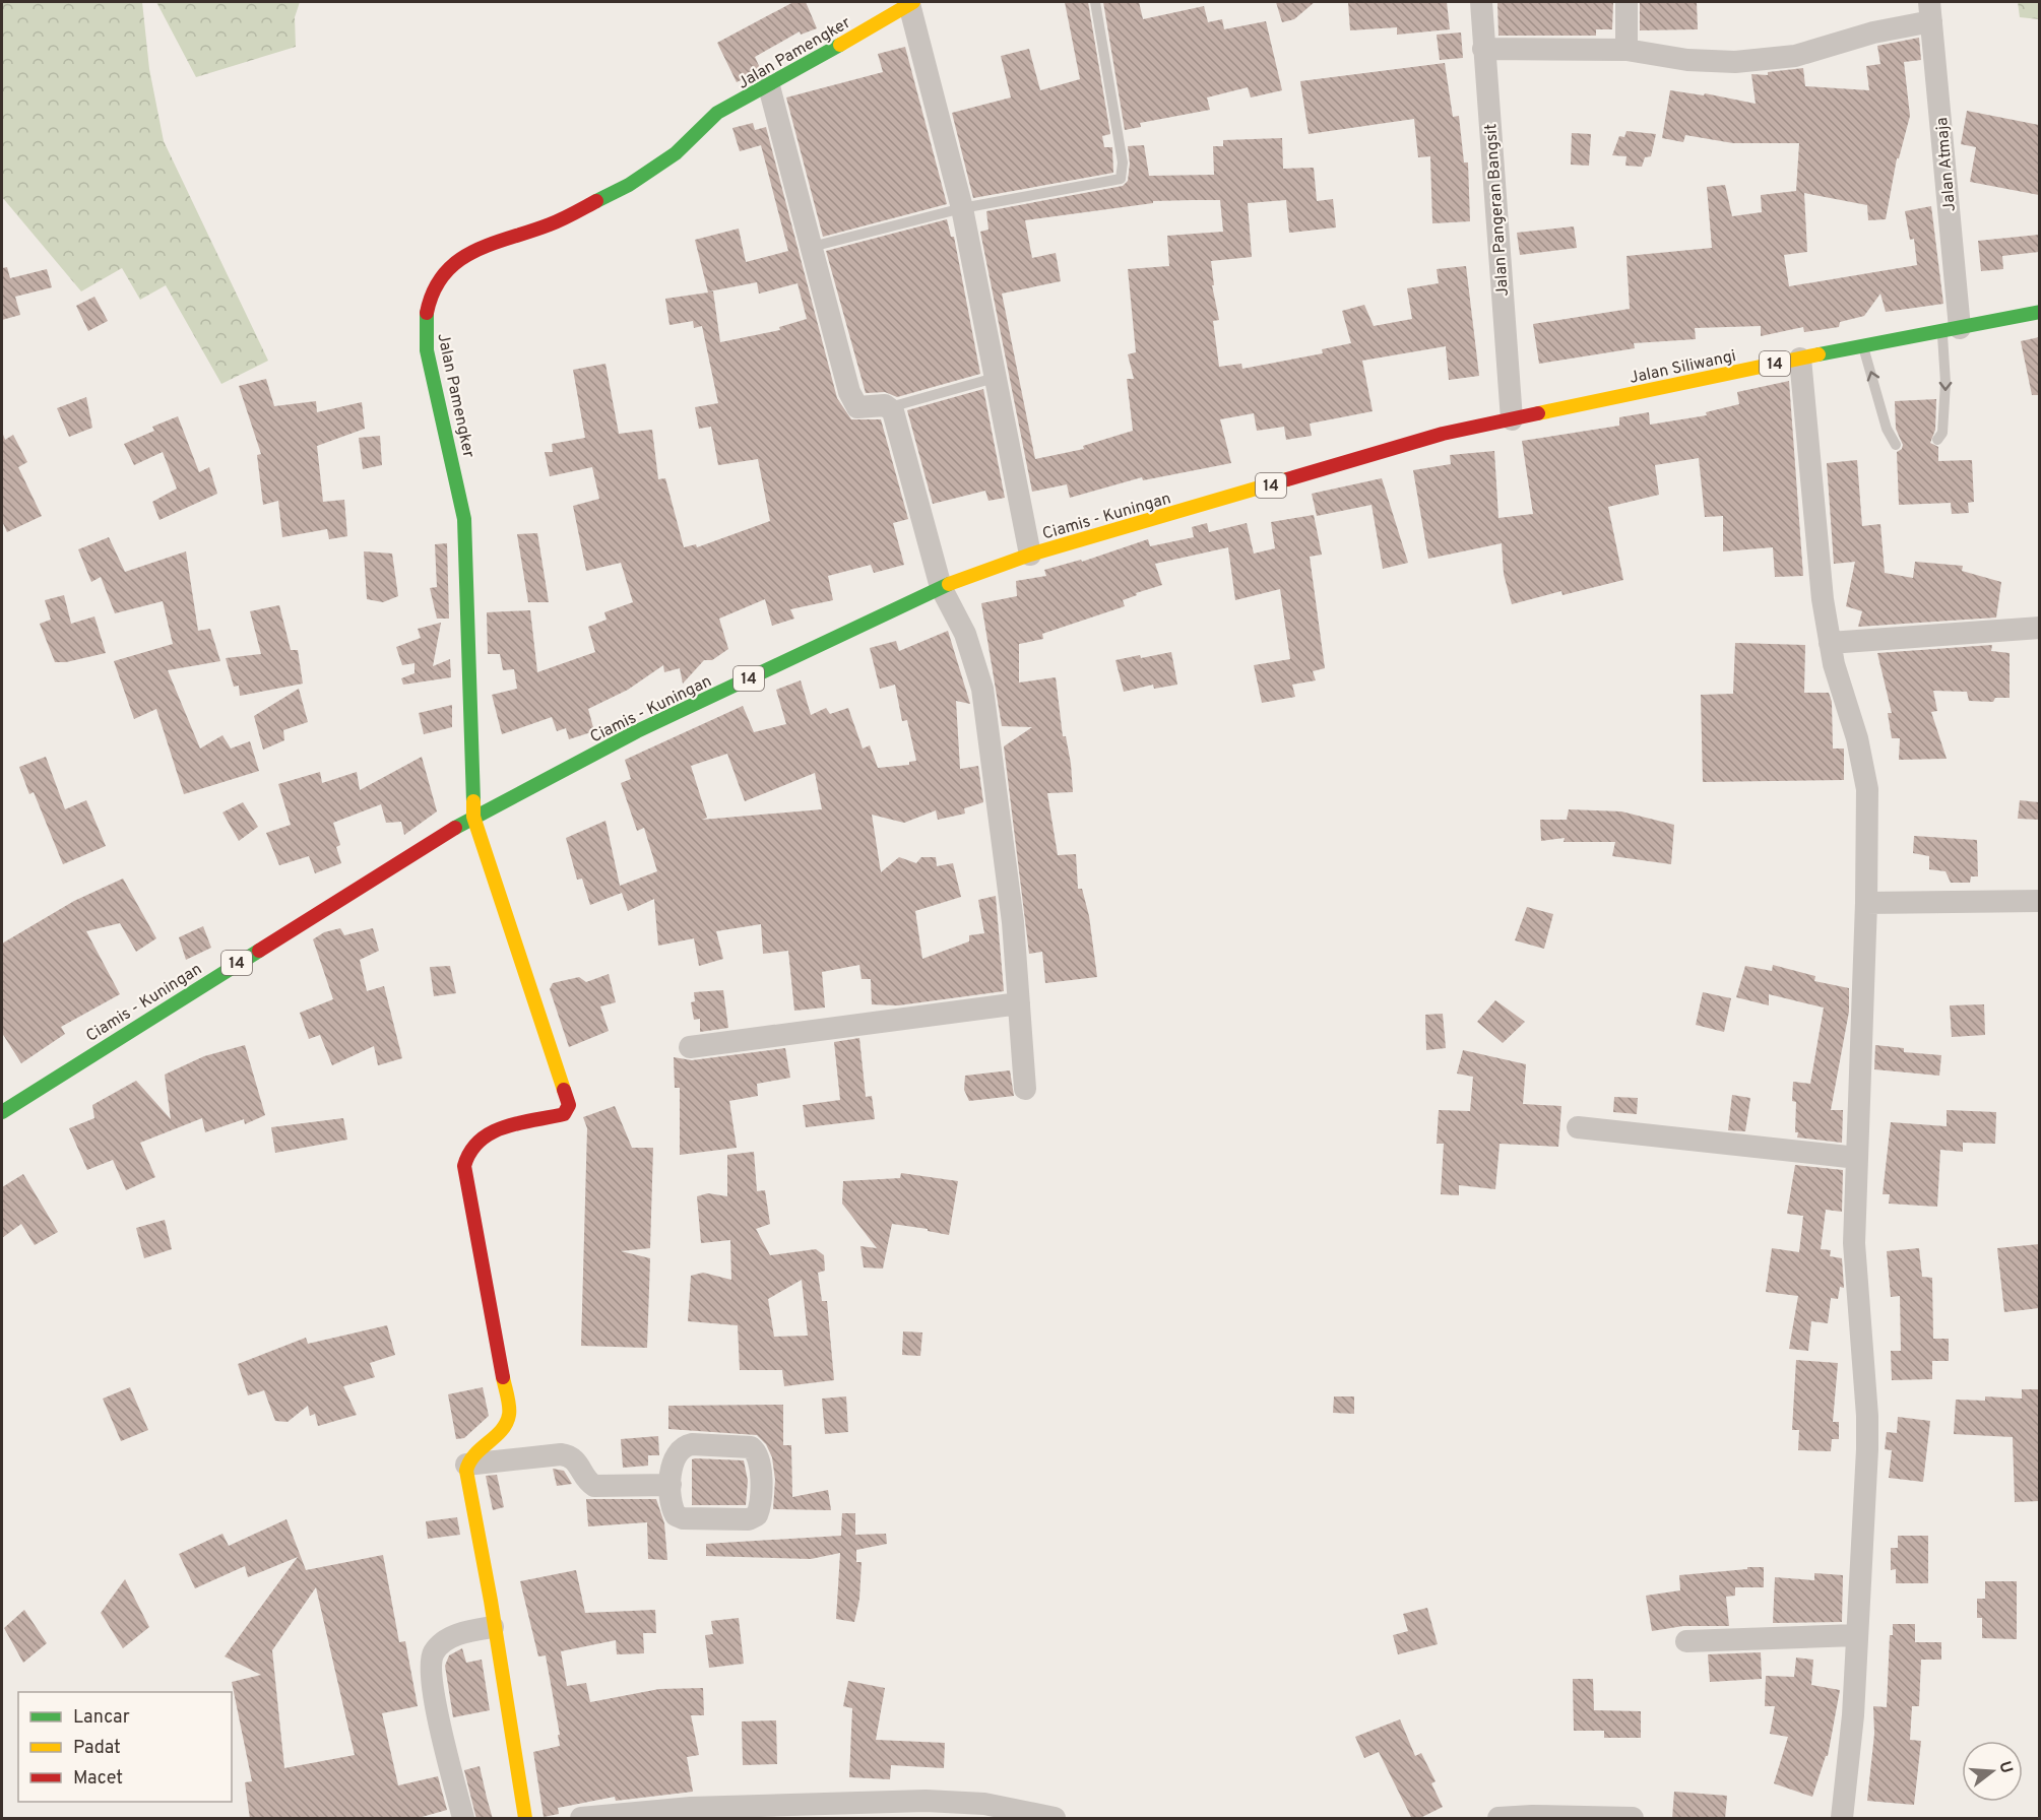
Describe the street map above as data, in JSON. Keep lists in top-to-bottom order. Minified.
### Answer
{"streets":{"main road":["Jalan Pamengker","14","Jalan Siliwangi","Ciamis - Kuningan"],"street":["Jalan Atmaja","Jalan Pangeran Bangsit"]},"crossings":[["Jalan Pamengker","Ciamis - Kuningan"],["Jalan Atmaja","Jalan Siliwangi"],["Jalan Pangeran Bangsit","Jalan Siliwangi"],["Jalan Pangeran Bangsit","Ciamis - Kuningan"],["Jalan Siliwangi","Ciamis - Kuningan"]],"legend":["Lancar","Padat","Macet"],"north":"right"}
